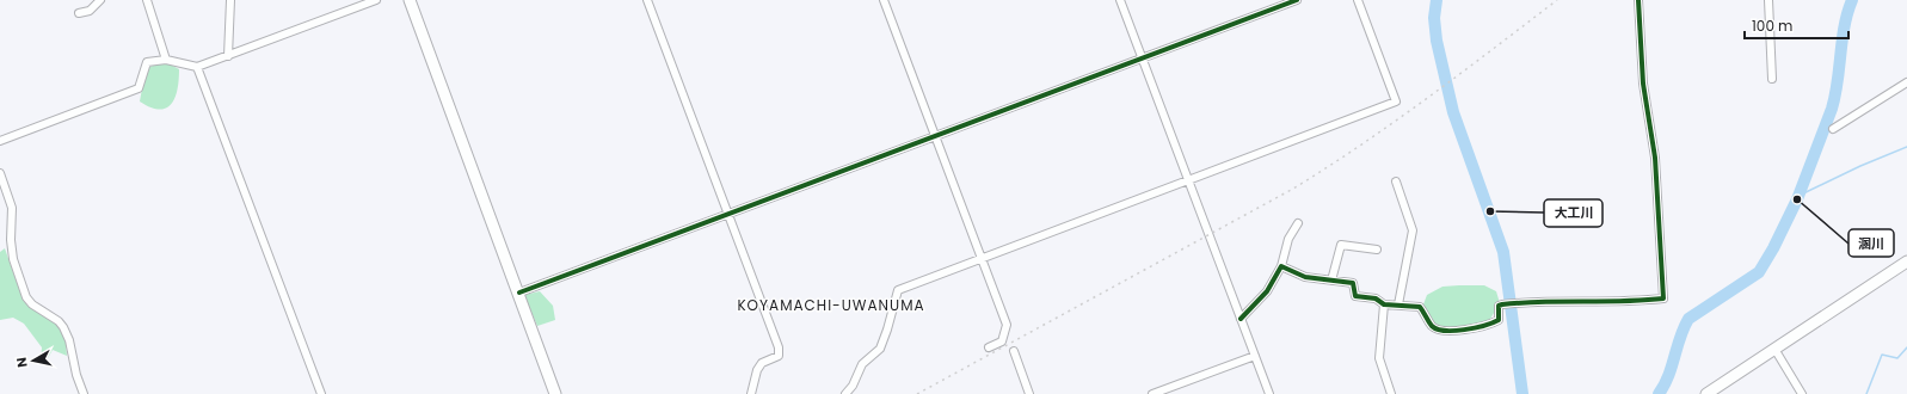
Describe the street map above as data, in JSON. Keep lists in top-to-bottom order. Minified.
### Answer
{"districts":["KOYAMACHI-UWANUMA"],"places":["溷川","大工川"],"scale_bar":"100 m","north":"left"}
